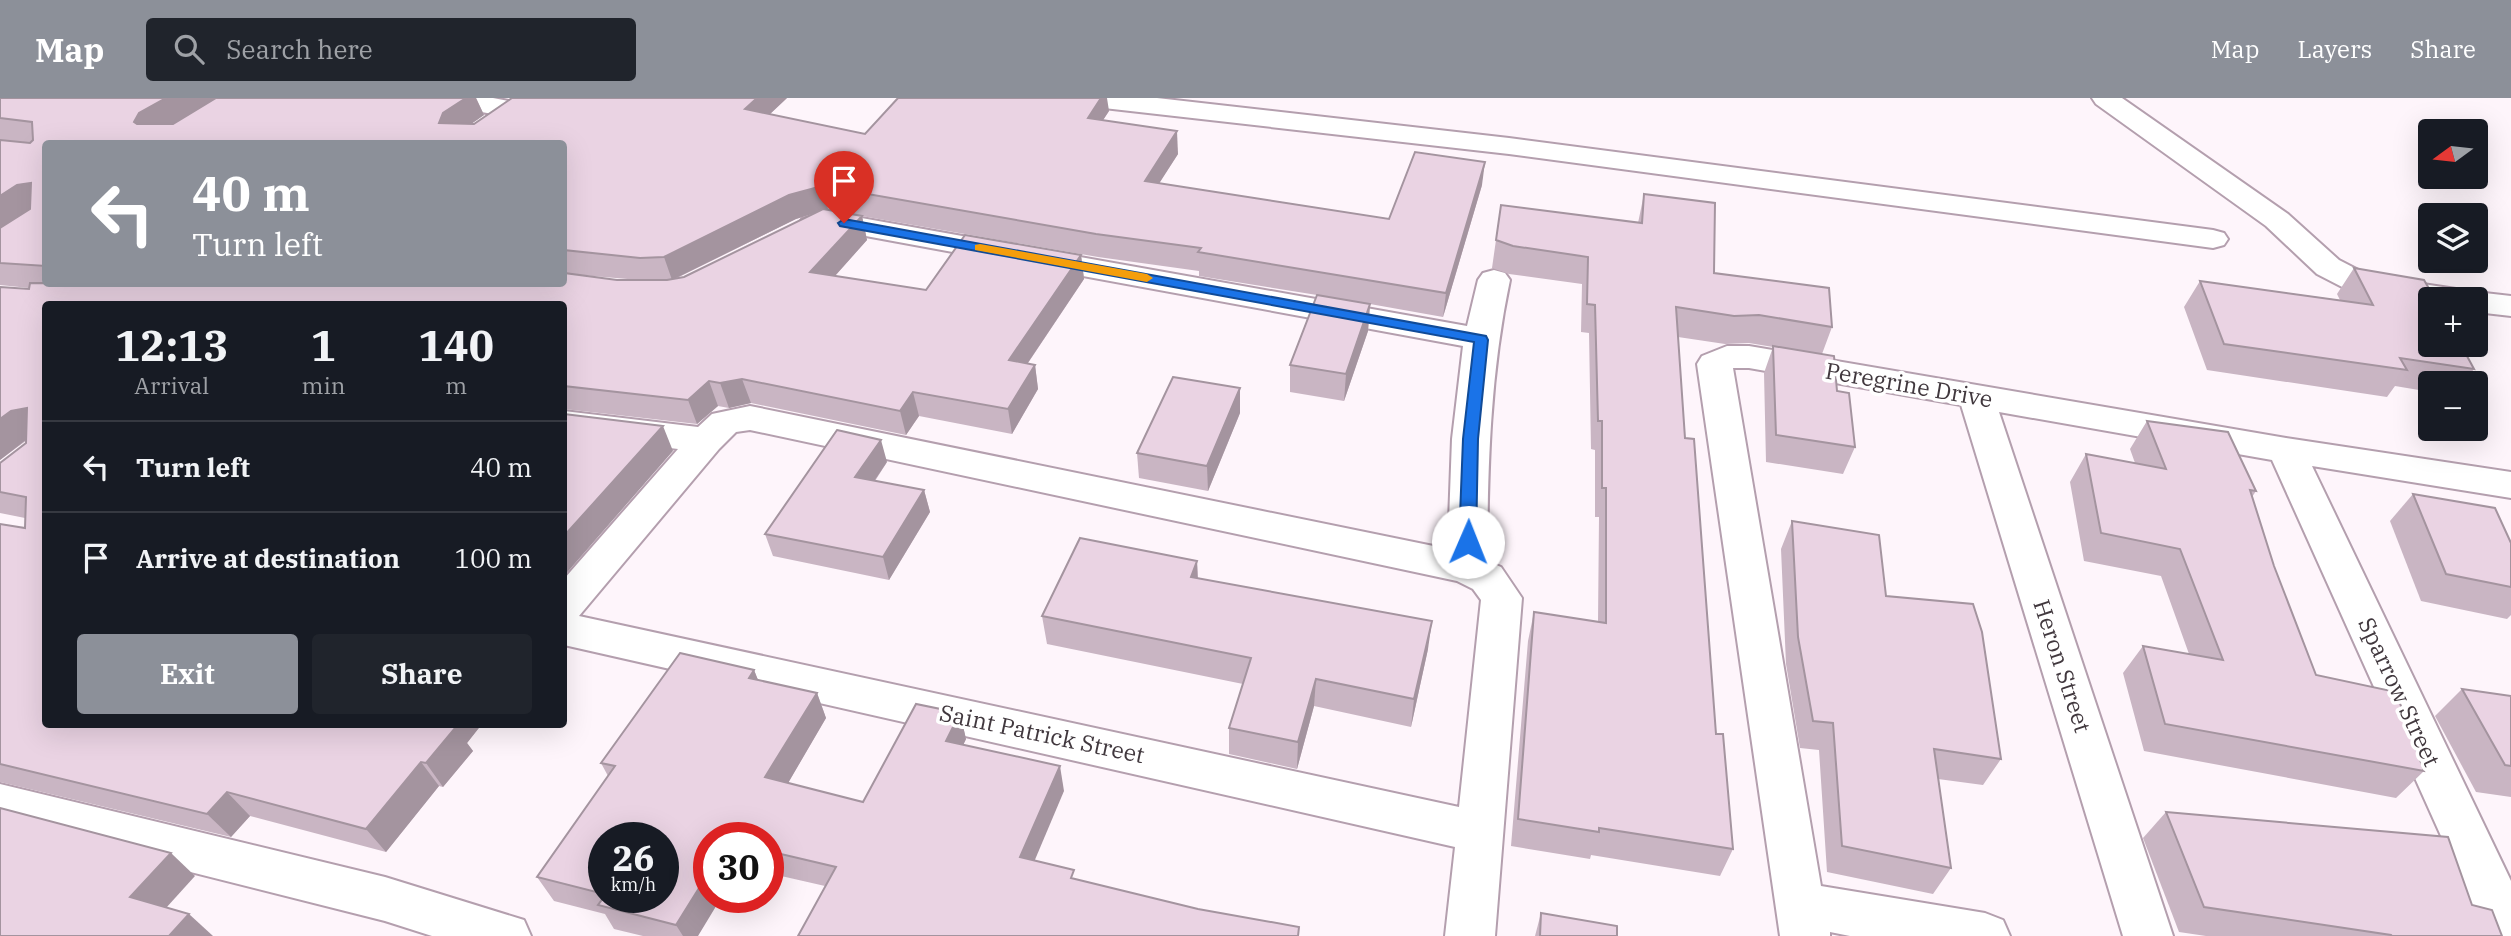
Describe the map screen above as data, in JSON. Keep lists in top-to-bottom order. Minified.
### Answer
{"streets":{"street":["Peregrine Drive","Heron Street","Sparrow Street","Saint Patrick Street"]},"crossings":[["Peregrine Drive","Heron Street"],["Peregrine Drive","Sparrow Street"]],"north":"left","page":{"header":"Map","search":"Search here","nav":["Map","Layers","Share"],"map_buttons":["+","−"],"turn":["40 m","Turn left"],"eta":["12:13","Arrival","1","min","140","m"],"list":[{"name":"Turn left","value":"40 m"},{"name":"Arrive at destination","value":"100 m"}],"buttons":["Exit","Share"],"speed":"26 km/h","limit":"30"}}
